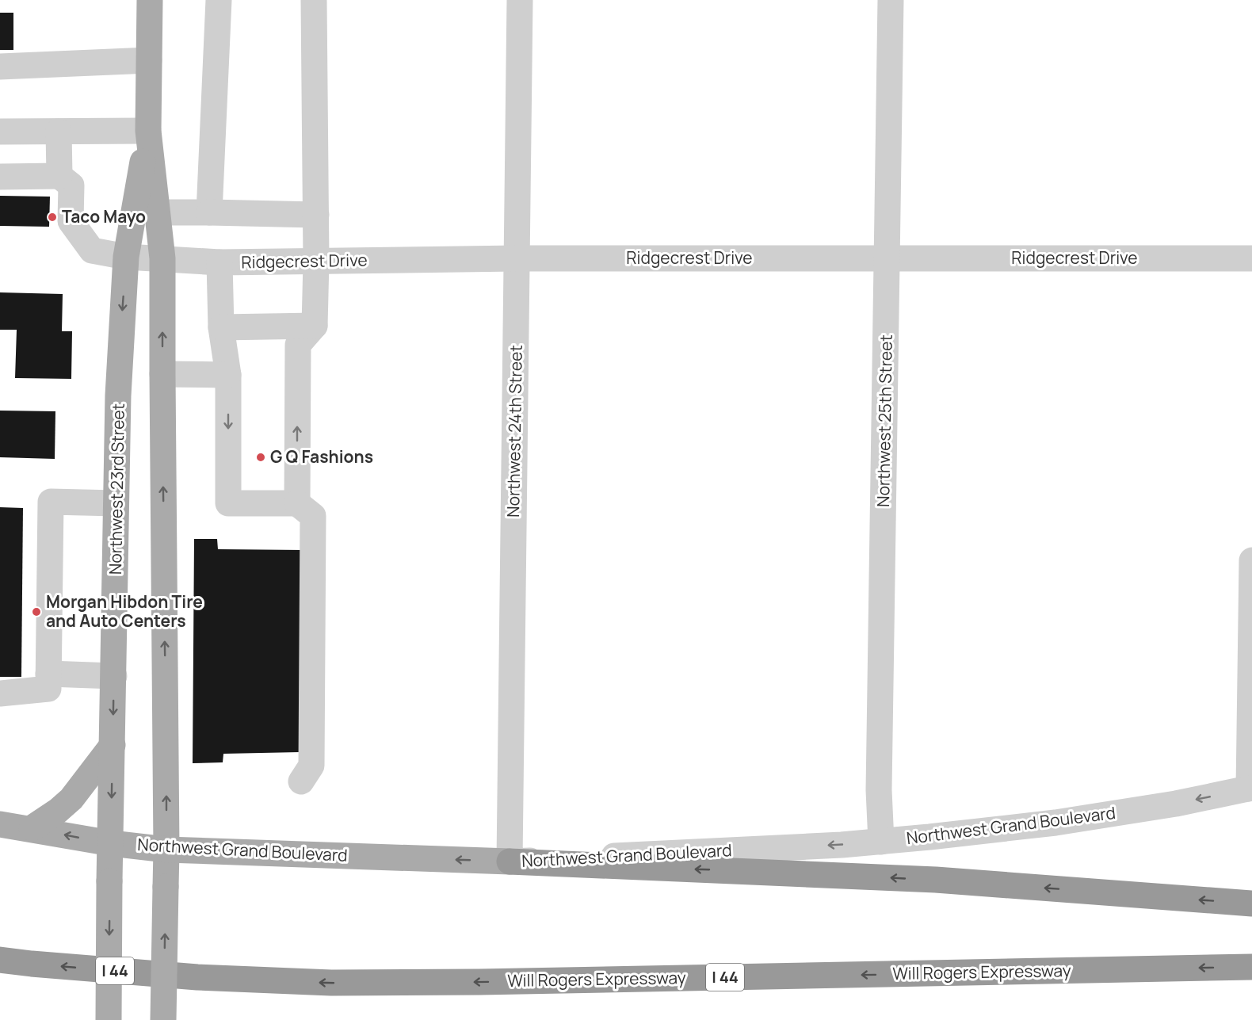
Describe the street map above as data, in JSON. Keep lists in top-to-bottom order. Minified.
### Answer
{"streets":{"highway":["I 44","Will Rogers Expressway"],"main road":["Northwest 23rd Street","Northwest Grand Boulevard"],"street":["Ridgecrest Drive","Northwest 25th Street","Northwest 24th Street"]},"crossings":[["Ridgecrest Drive","Northwest 25th Street"],["Ridgecrest Drive","Northwest 24th Street"],["Ridgecrest Drive","Northwest 23rd Street"],["Northwest 25th Street","Northwest Grand Boulevard"],["Northwest 24th Street","Northwest Grand Boulevard"],["Northwest 23rd Street","Northwest Grand Boulevard"]],"one_way":["Northwest Grand Boulevard"],"places":["Taco Mayo","G Q Fashions","Morgan Hibdon Tire and Auto Centers"]}
